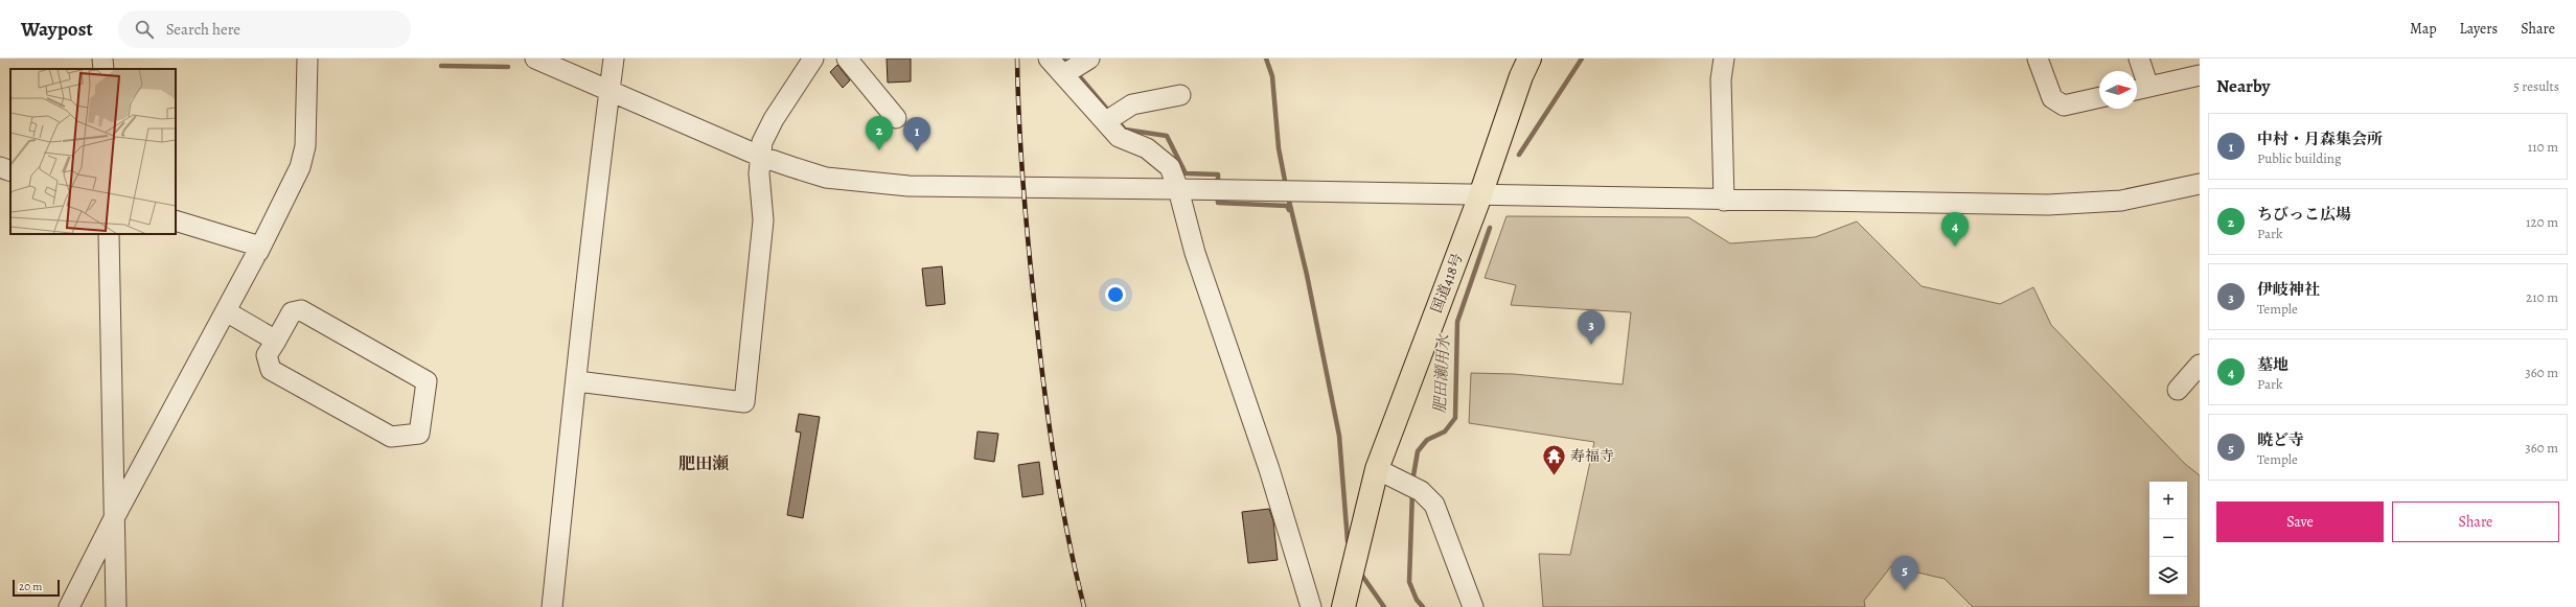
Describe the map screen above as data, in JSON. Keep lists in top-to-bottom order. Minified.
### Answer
{"streets":{"highway":["国道418号"]},"districts":["肥田瀬"],"water":["肥田瀬用水"],"places":{"temple":["寿福寺"]},"scale_bar":"20 m","north":"right","page":{"header":"Waypost","search":"Search here","nav":["Map","Layers","Share"],"heading":["Nearby","5 results"],"list":[{"mark":"1","name":"中村・月森集会所","note":"Public building","value":"110 m"},{"mark":"2","name":"ちびっこ広場","note":"Park","value":"120 m"},{"mark":"3","name":"伊岐神社","note":"Temple","value":"210 m"},{"mark":"4","name":"墓地","note":"Park","value":"360 m"},{"mark":"5","name":"暁ど寺","note":"Temple","value":"360 m"}],"pins":["2","1","4","3","5"],"map_buttons":["+","−"],"buttons":["Save","Share"],"scale":"20 m"}}
